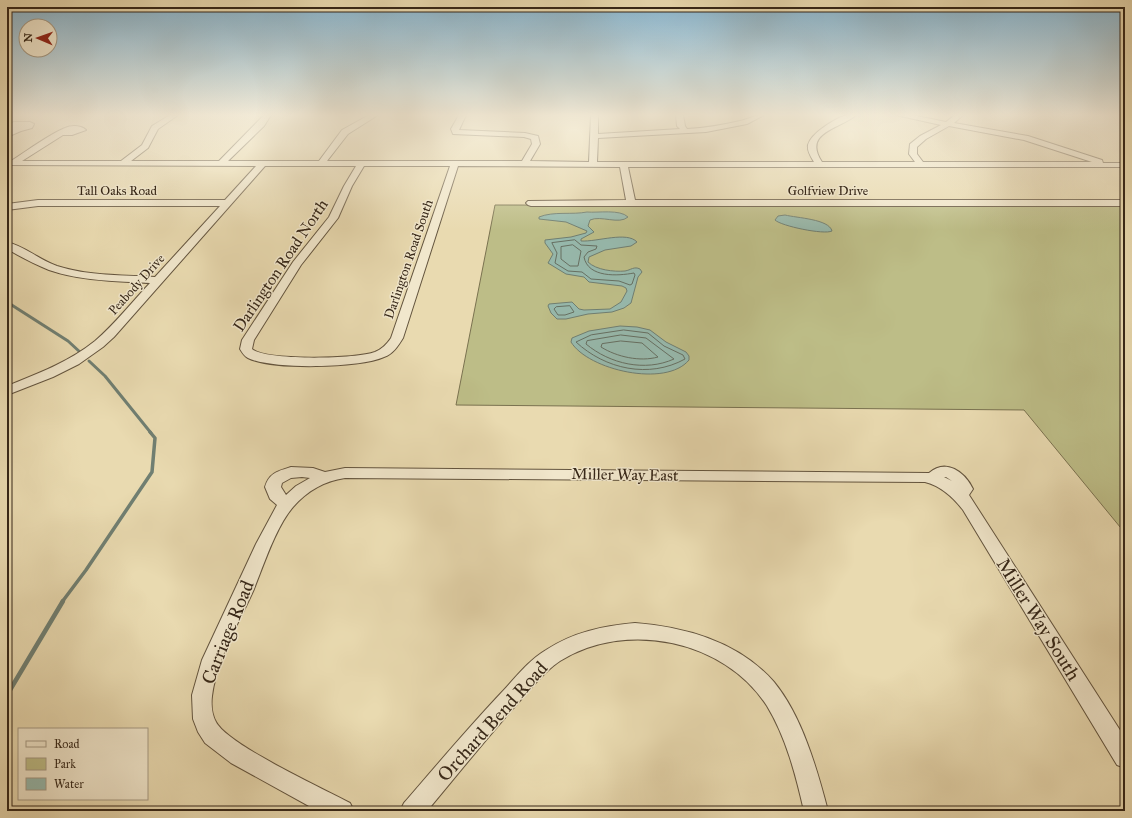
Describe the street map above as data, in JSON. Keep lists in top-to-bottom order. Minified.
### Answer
{"streets":{"street":["Tall Oaks Road","Golfview Drive","Darlington Road South","Darlington Road North","Peabody Drive","Miller Way East","Miller Way South","Carriage Road","Orchard Bend Road"]},"crossings":[["Tall Oaks Road","Peabody Drive"],["Darlington Road South","Darlington Road North"],["Miller Way East","Miller Way South"],["Miller Way East","Carriage Road"]],"legend":["Road","Park","Water"],"north":"left"}
